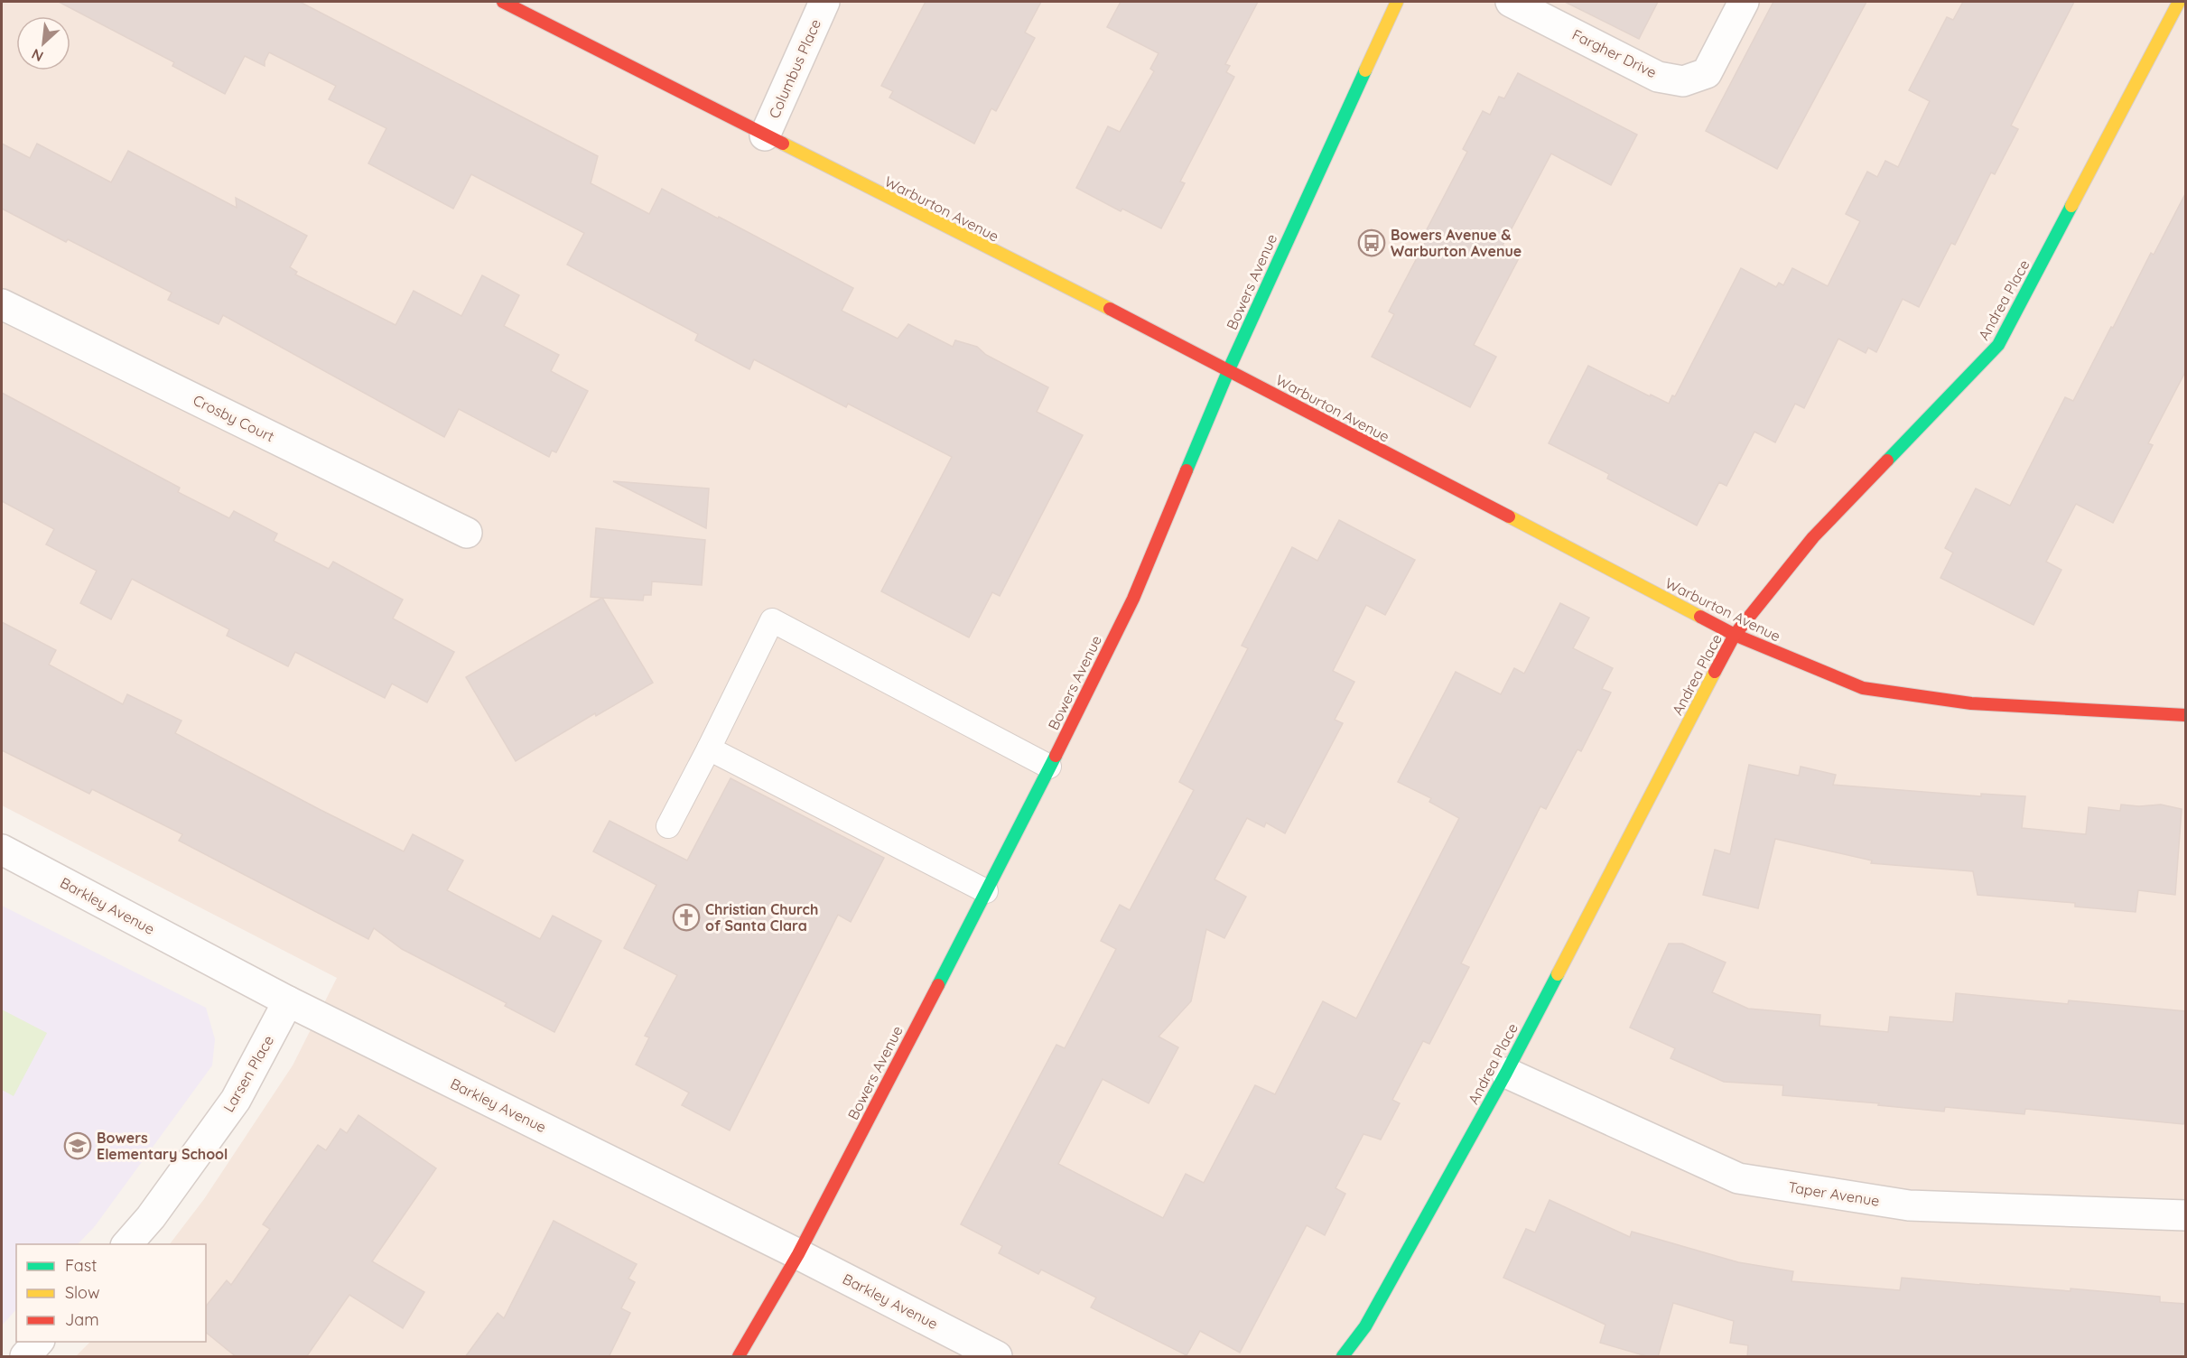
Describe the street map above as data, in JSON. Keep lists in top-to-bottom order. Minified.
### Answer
{"streets":{"street":["Fargher Drive","Columbus Place","Warburton Avenue","Bowers Avenue","Andrea Place","Crosby Court","Barkley Avenue","Larsen Place","Taper Avenue"]},"crossings":[["Columbus Place","Warburton Avenue"],["Warburton Avenue","Bowers Avenue"],["Warburton Avenue","Andrea Place"],["Bowers Avenue","Barkley Avenue"],["Andrea Place","Taper Avenue"],["Barkley Avenue","Larsen Place"]],"places":{"bus stop":["Bowers Avenue & Warburton Avenue"],"church":["Christian Church of Santa Clara"],"school or university":["Bowers Elementary School"]},"legend":["Fast","Slow","Jam"],"north":"bottom left"}
